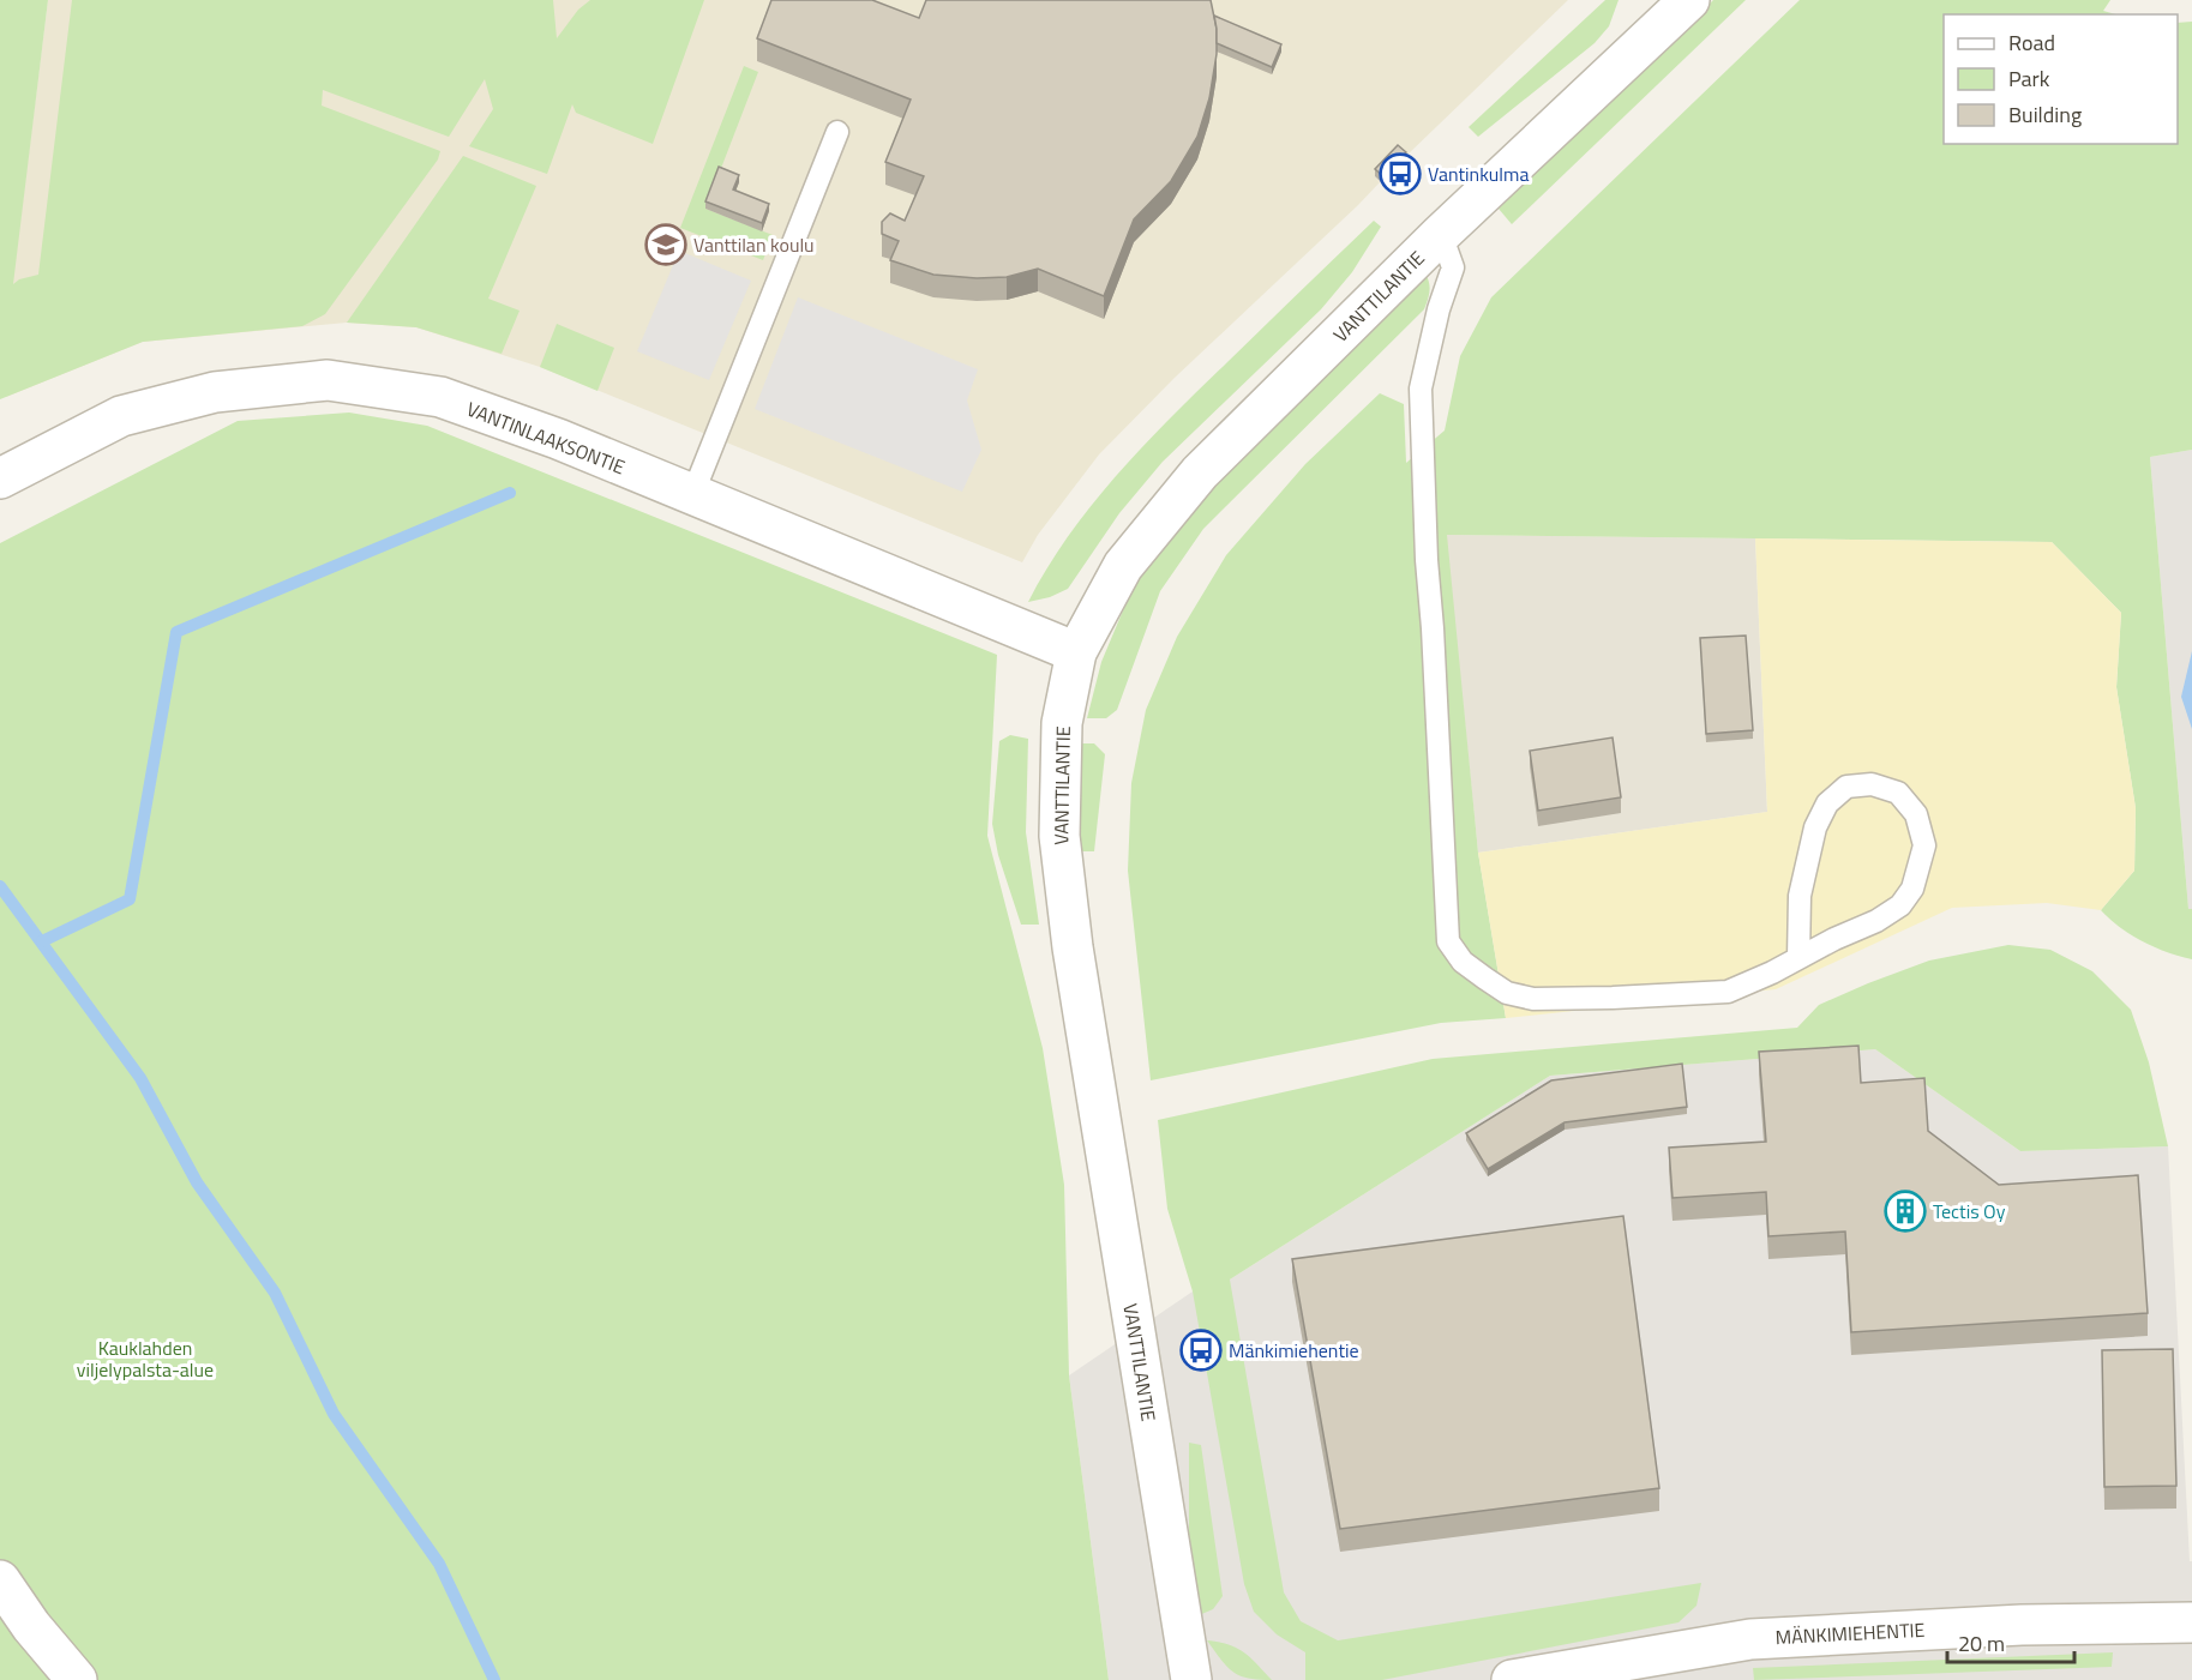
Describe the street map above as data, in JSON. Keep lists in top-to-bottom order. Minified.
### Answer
{"streets":{"street":["VANTTILANTIE","VANTINLAAKSONTIE","MÄNKIMIEHENTIE"]},"crossings":[["VANTTILANTIE","VANTINLAAKSONTIE"]],"parks":["Kauklahden viljelypalsta-alue"],"places":{"bus stop":["Vantinkulma","Mänkimiehentie"],"school or university":["Vanttilan koulu"],"building":["Tectis Oy"]},"legend":["Road","Park","Building"],"scale_bar":"20 m"}
